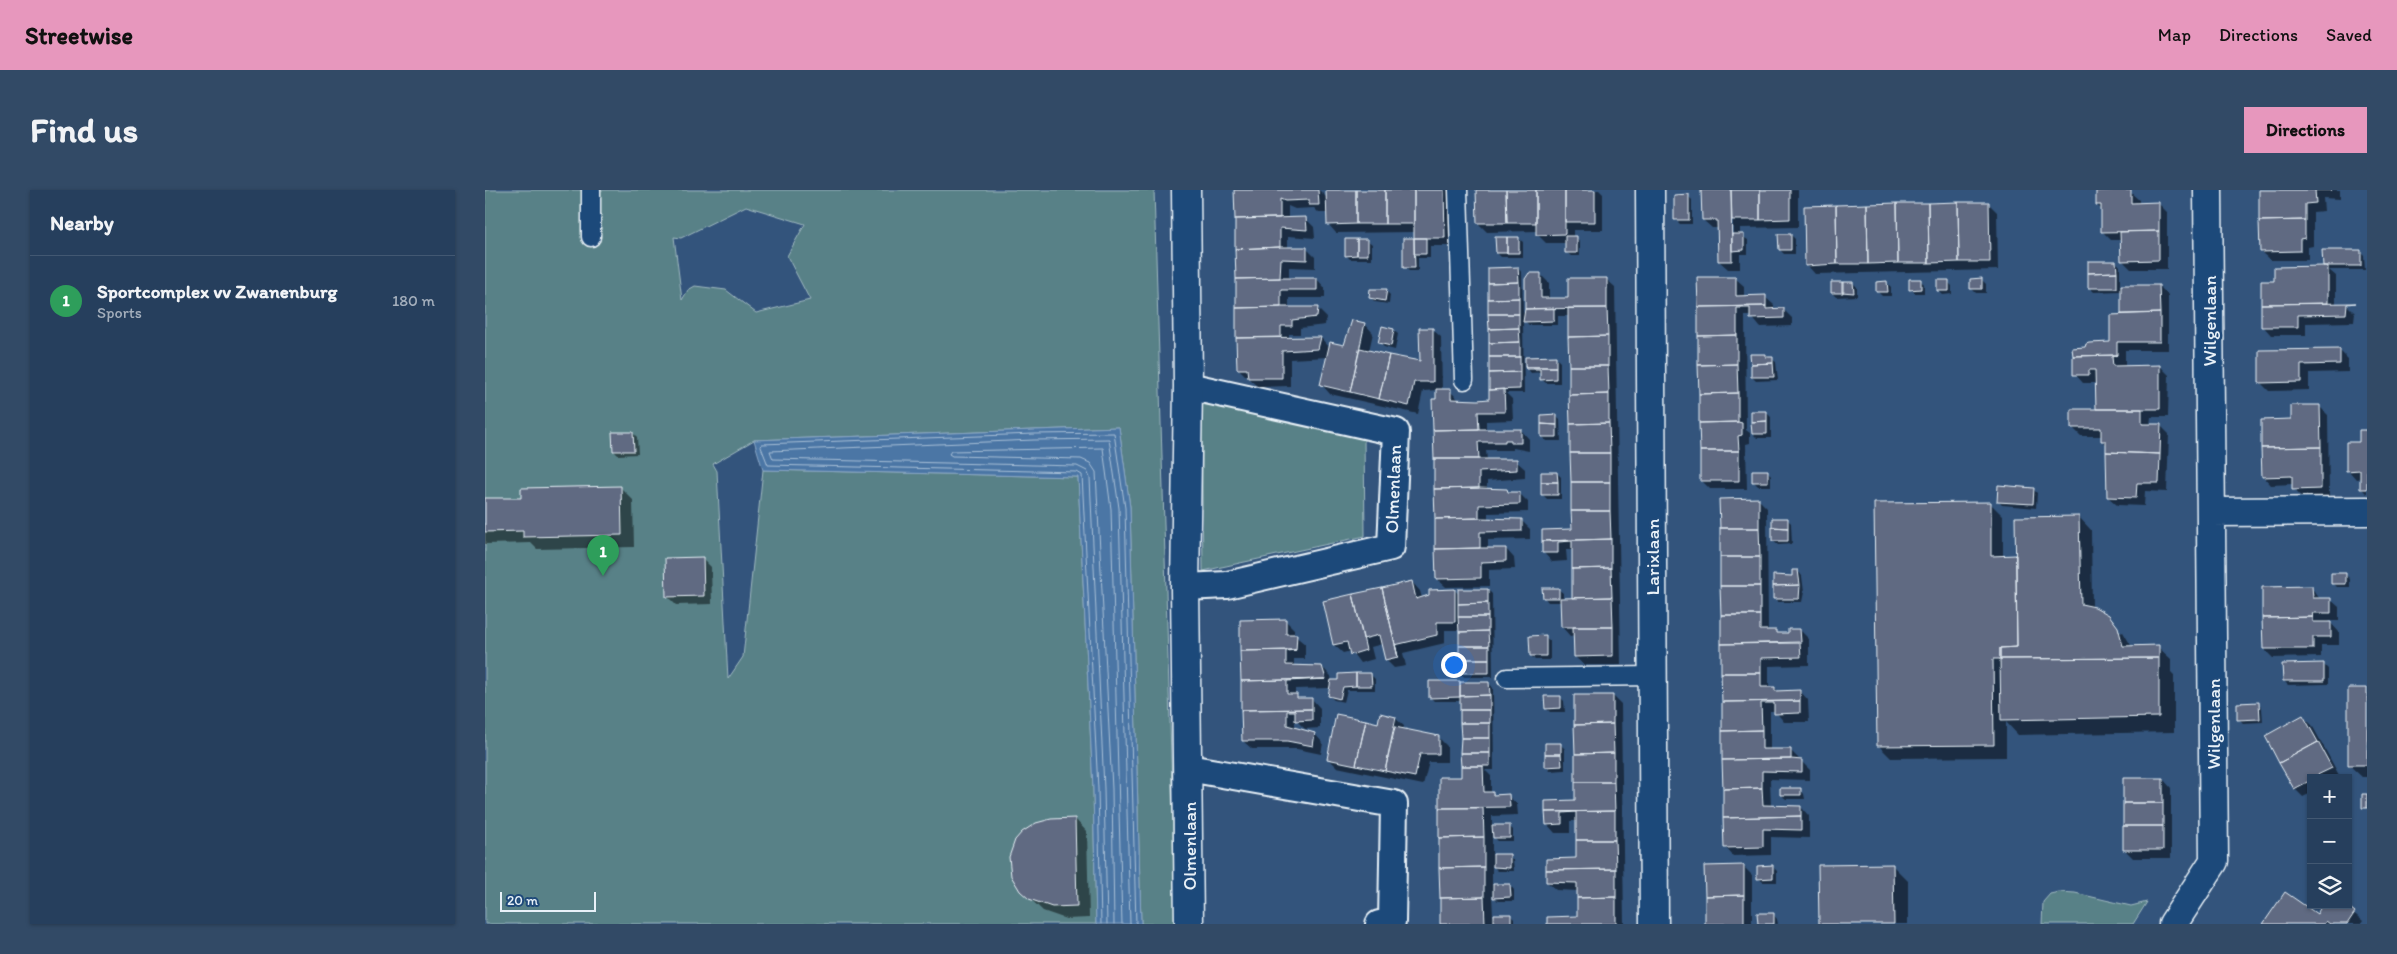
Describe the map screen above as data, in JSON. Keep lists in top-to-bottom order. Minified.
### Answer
{"streets":{"street":["Wilgenlaan","Olmenlaan","Larixlaan"]},"scale_bar":"20 m","page":{"header":"Streetwise","nav":["Map","Directions","Saved"],"buttons":"Directions","title":"Find us","heading":"Nearby","list":[{"mark":"1","name":"Sportcomplex vv Zwanenburg","note":"Sports","value":"180 m"}],"pins":"1","map_buttons":["+","−"],"scale":"20 m"}}
